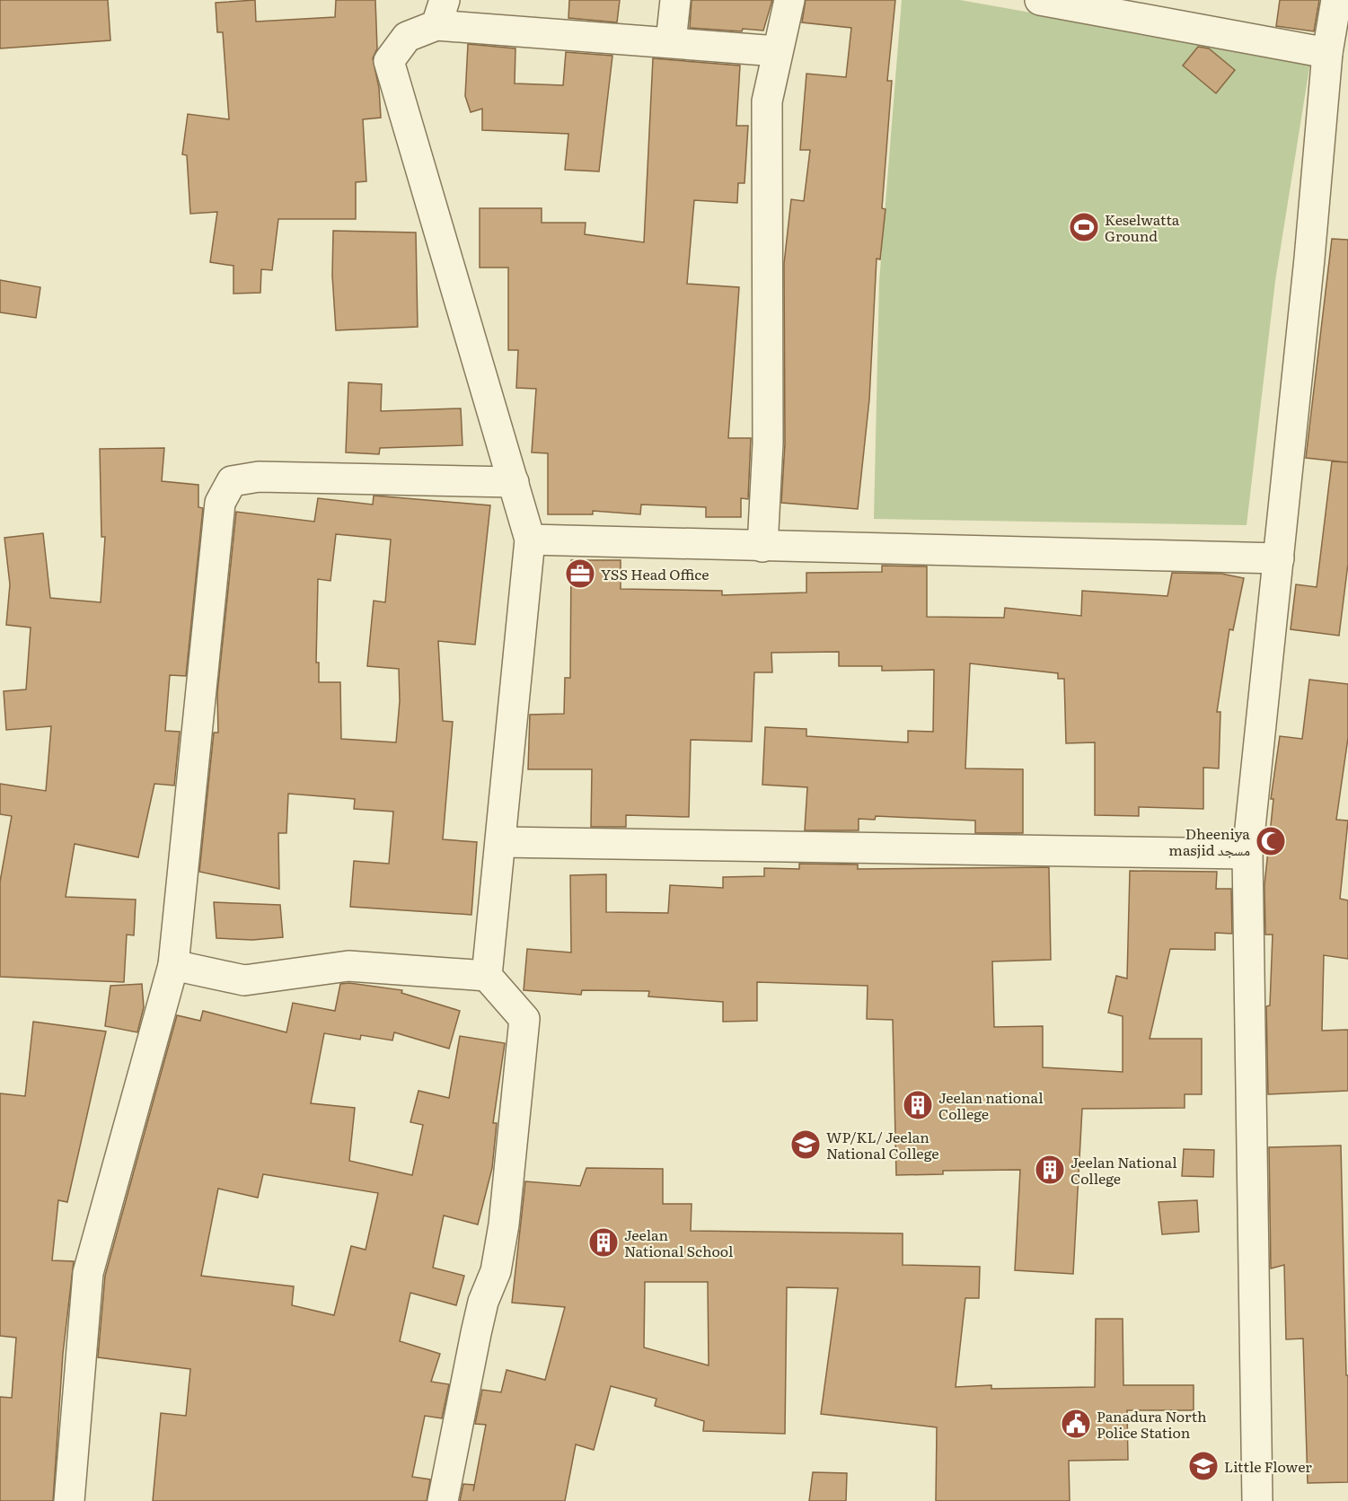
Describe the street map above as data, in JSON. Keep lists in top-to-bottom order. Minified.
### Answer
{"places":{"sports":["Keselwatta Ground"],"office":["YSS Head Office"],"mosque":["Dheeniya masjid مسجد"],"building":["Jeelan national College","Jeelan National College","Jeelan National School"],"school or university":["WP/KL/ Jeelan National College","Little Flower"],"public building":["Panadura North Police Station"]}}
